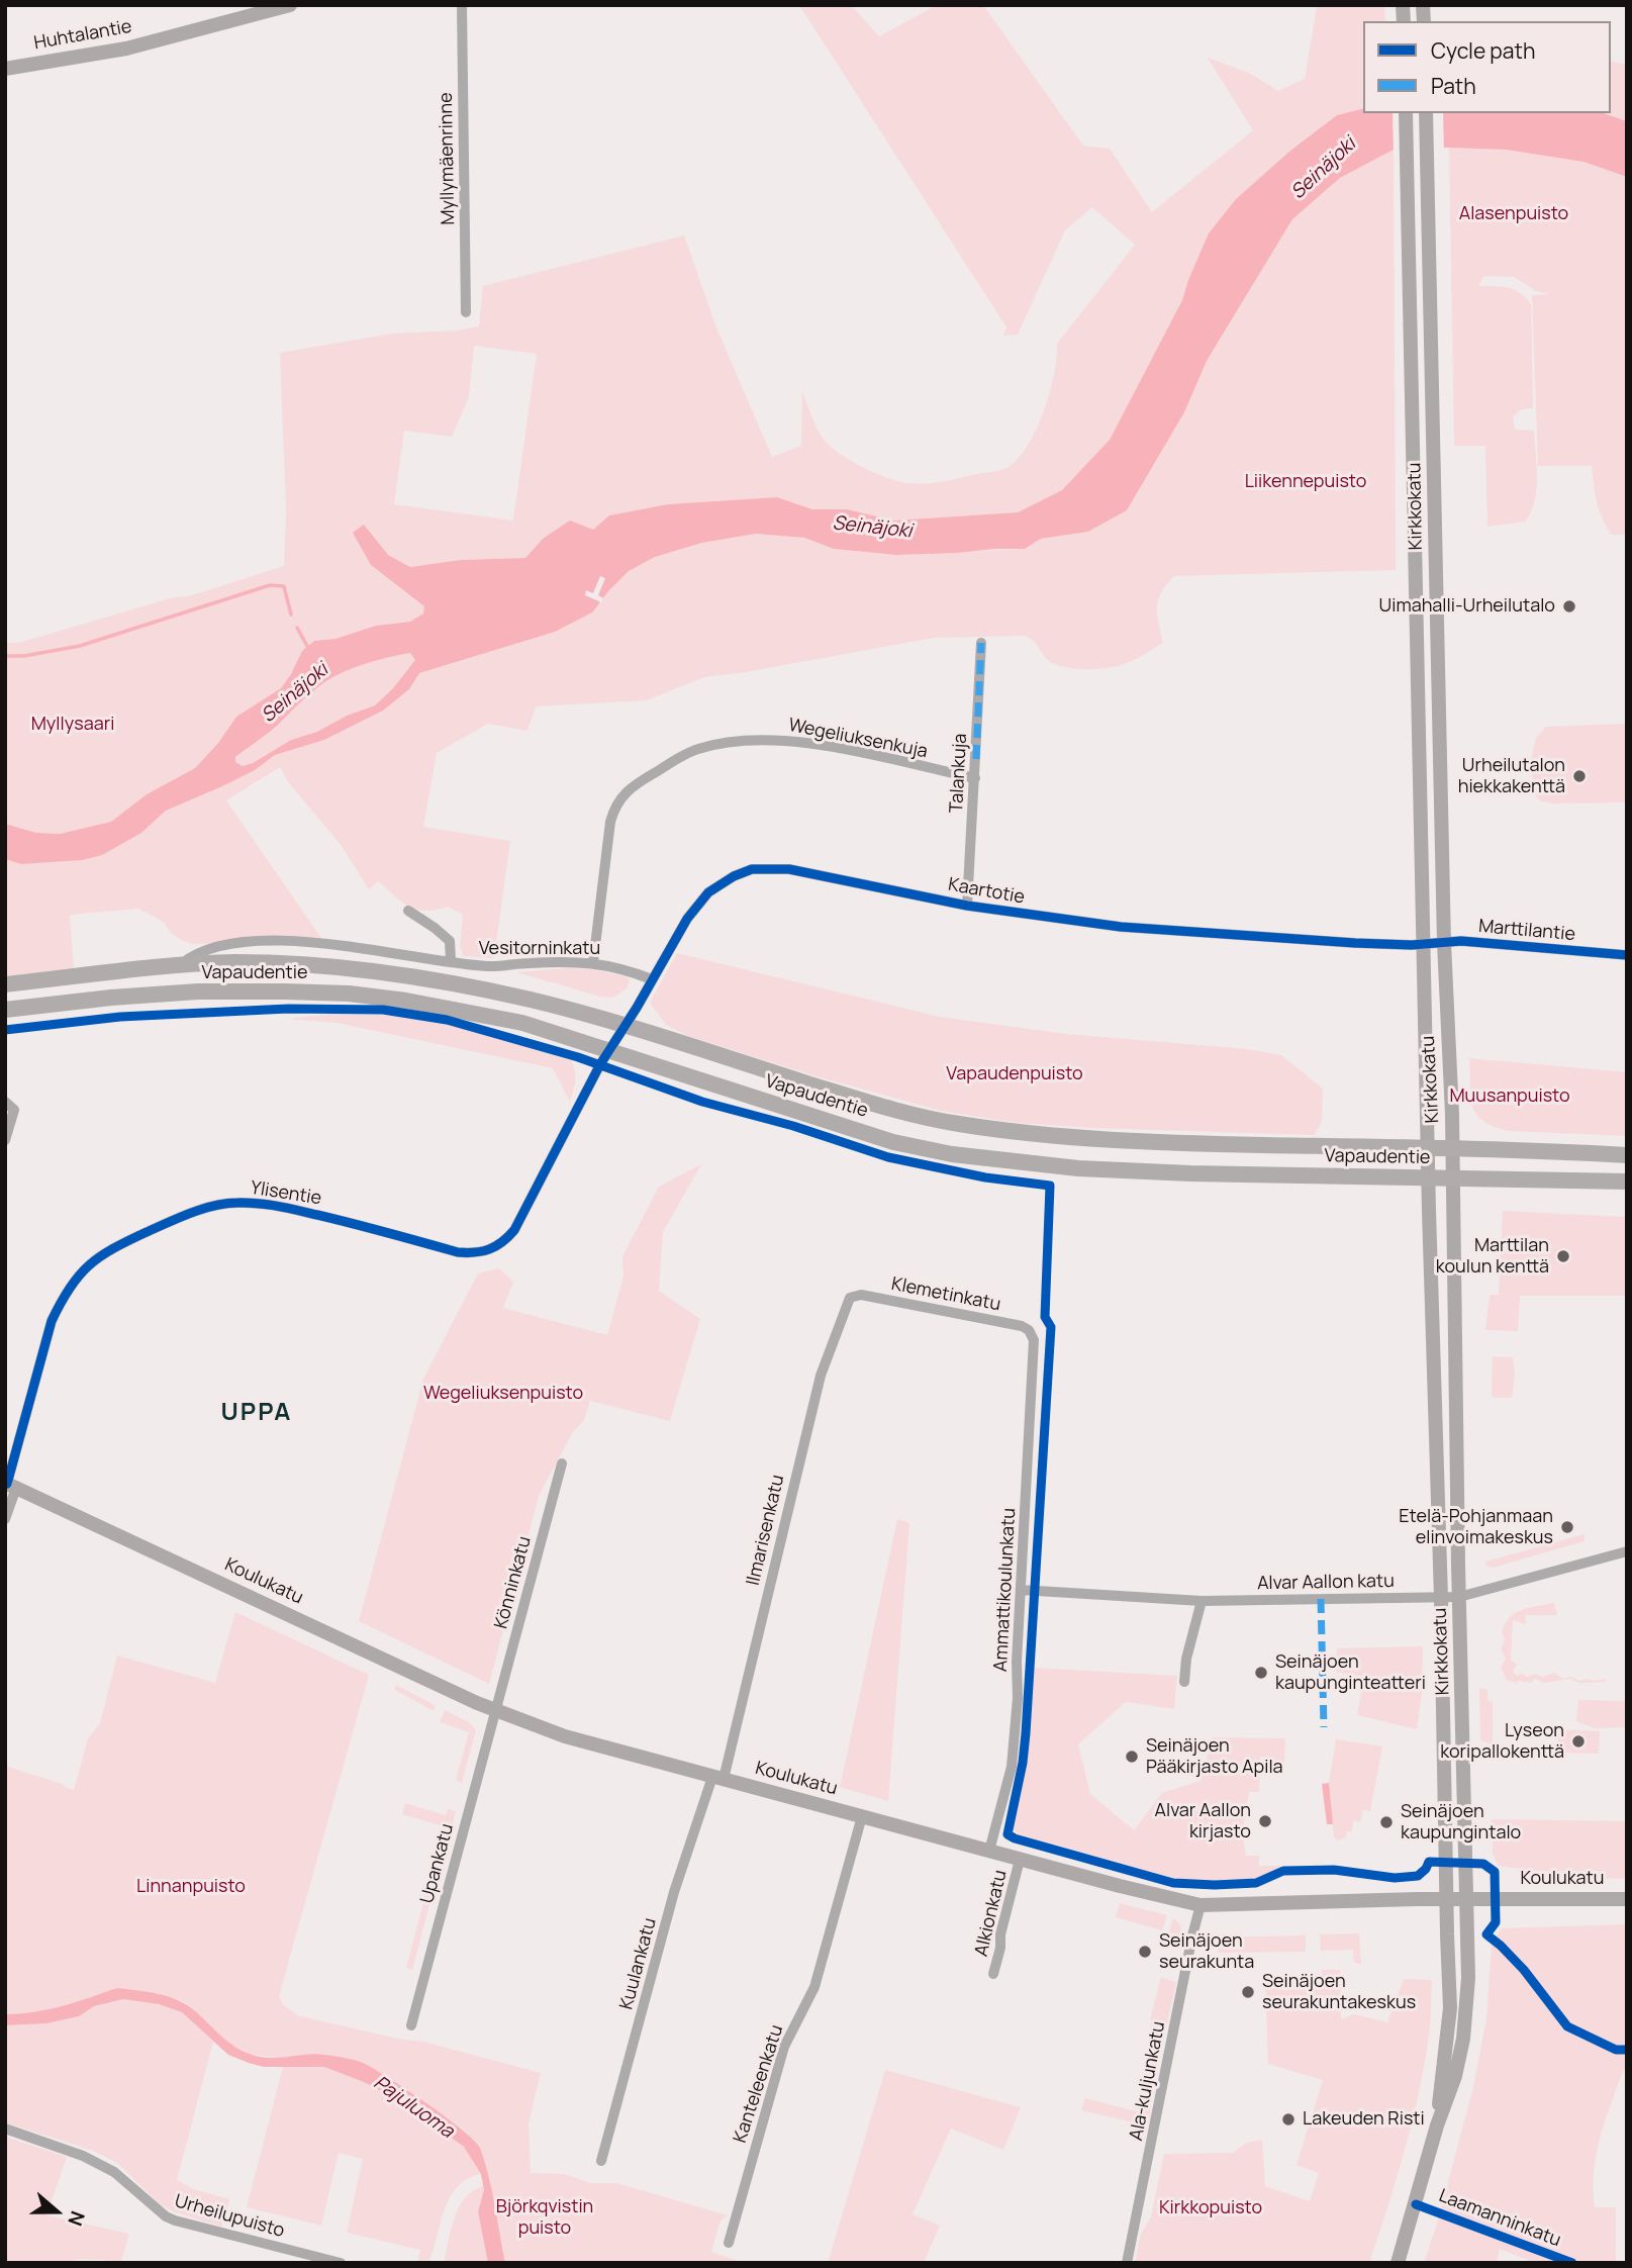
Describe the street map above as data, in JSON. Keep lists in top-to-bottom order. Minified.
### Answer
{"streets":{"main road":["Huhtalantie","Kirkkokatu","Vapaudentie","Koulukatu"],"street":["Myllymäenrinne","Wegeliuksenkuja","Talankuja","Kaartotie","Marttilantie","Vesitorninkatu","Ylisentie","Klemetinkatu","Ilmarisenkatu","Könninkatu","Alvar Aallon katu","Ammattikoulunkatu","Upankatu","Alkionkatu","Kuulankatu","Ala-kuljunkatu","Kanteleenkatu","Urheilupuisto"],"cycle path":["Laamanninkatu"]},"crossings":[["Kirkkokatu","Kaartotie"],["Kirkkokatu","Marttilantie"],["Kirkkokatu","Vapaudentie"],["Kirkkokatu","Koulukatu"],["Kirkkokatu","Alvar Aallon katu"],["Wegeliuksenkuja","Talankuja"],["Wegeliuksenkuja","Vesitorninkatu"],["Talankuja","Kaartotie"],["Kaartotie","Marttilantie"],["Kaartotie","Vesitorninkatu"],["Kaartotie","Vapaudentie"],["Kaartotie","Ylisentie"],["Vesitorninkatu","Vapaudentie"],["Vapaudentie","Ylisentie"],["Ylisentie","Koulukatu"],["Klemetinkatu","Ilmarisenkatu"],["Klemetinkatu","Ammattikoulunkatu"],["Ilmarisenkatu","Koulukatu"],["Ilmarisenkatu","Kuulankatu"],["Koulukatu","Könninkatu"],["Koulukatu","Ammattikoulunkatu"],["Koulukatu","Upankatu"],["Koulukatu","Alkionkatu"],["Koulukatu","Kuulankatu"],["Koulukatu","Ala-kuljunkatu"],["Koulukatu","Kanteleenkatu"],["Könninkatu","Upankatu"],["Alvar Aallon katu","Ammattikoulunkatu"]],"districts":["UPPA"],"water":["Seinäjoki","Pajuluoma"],"parks":["Alasenpuisto","Liikennepuisto","Myllysaari","Vapaudenpuisto","Muusanpuisto","Wegeliuksenpuisto","Linnanpuisto","Björkqvistin puisto","Kirkkopuisto"],"places":["Uimahalli-Urheilutalo","Urheilutalon hiekkakenttä","Marttilan koulun kenttä","Etelä-Pohjanmaan elinvoimakeskus","Seinäjoen kaupunginteatteri","Lyseon koripallokenttä","Seinäjoen Pääkirjasto Apila","Alvar Aallon kirjasto","Seinäjoen kaupungintalo","Seinäjoen seurakunta","Seinäjoen seurakuntakeskus","Lakeuden Risti"],"legend":["Cycle path","Path"],"north":"right"}
